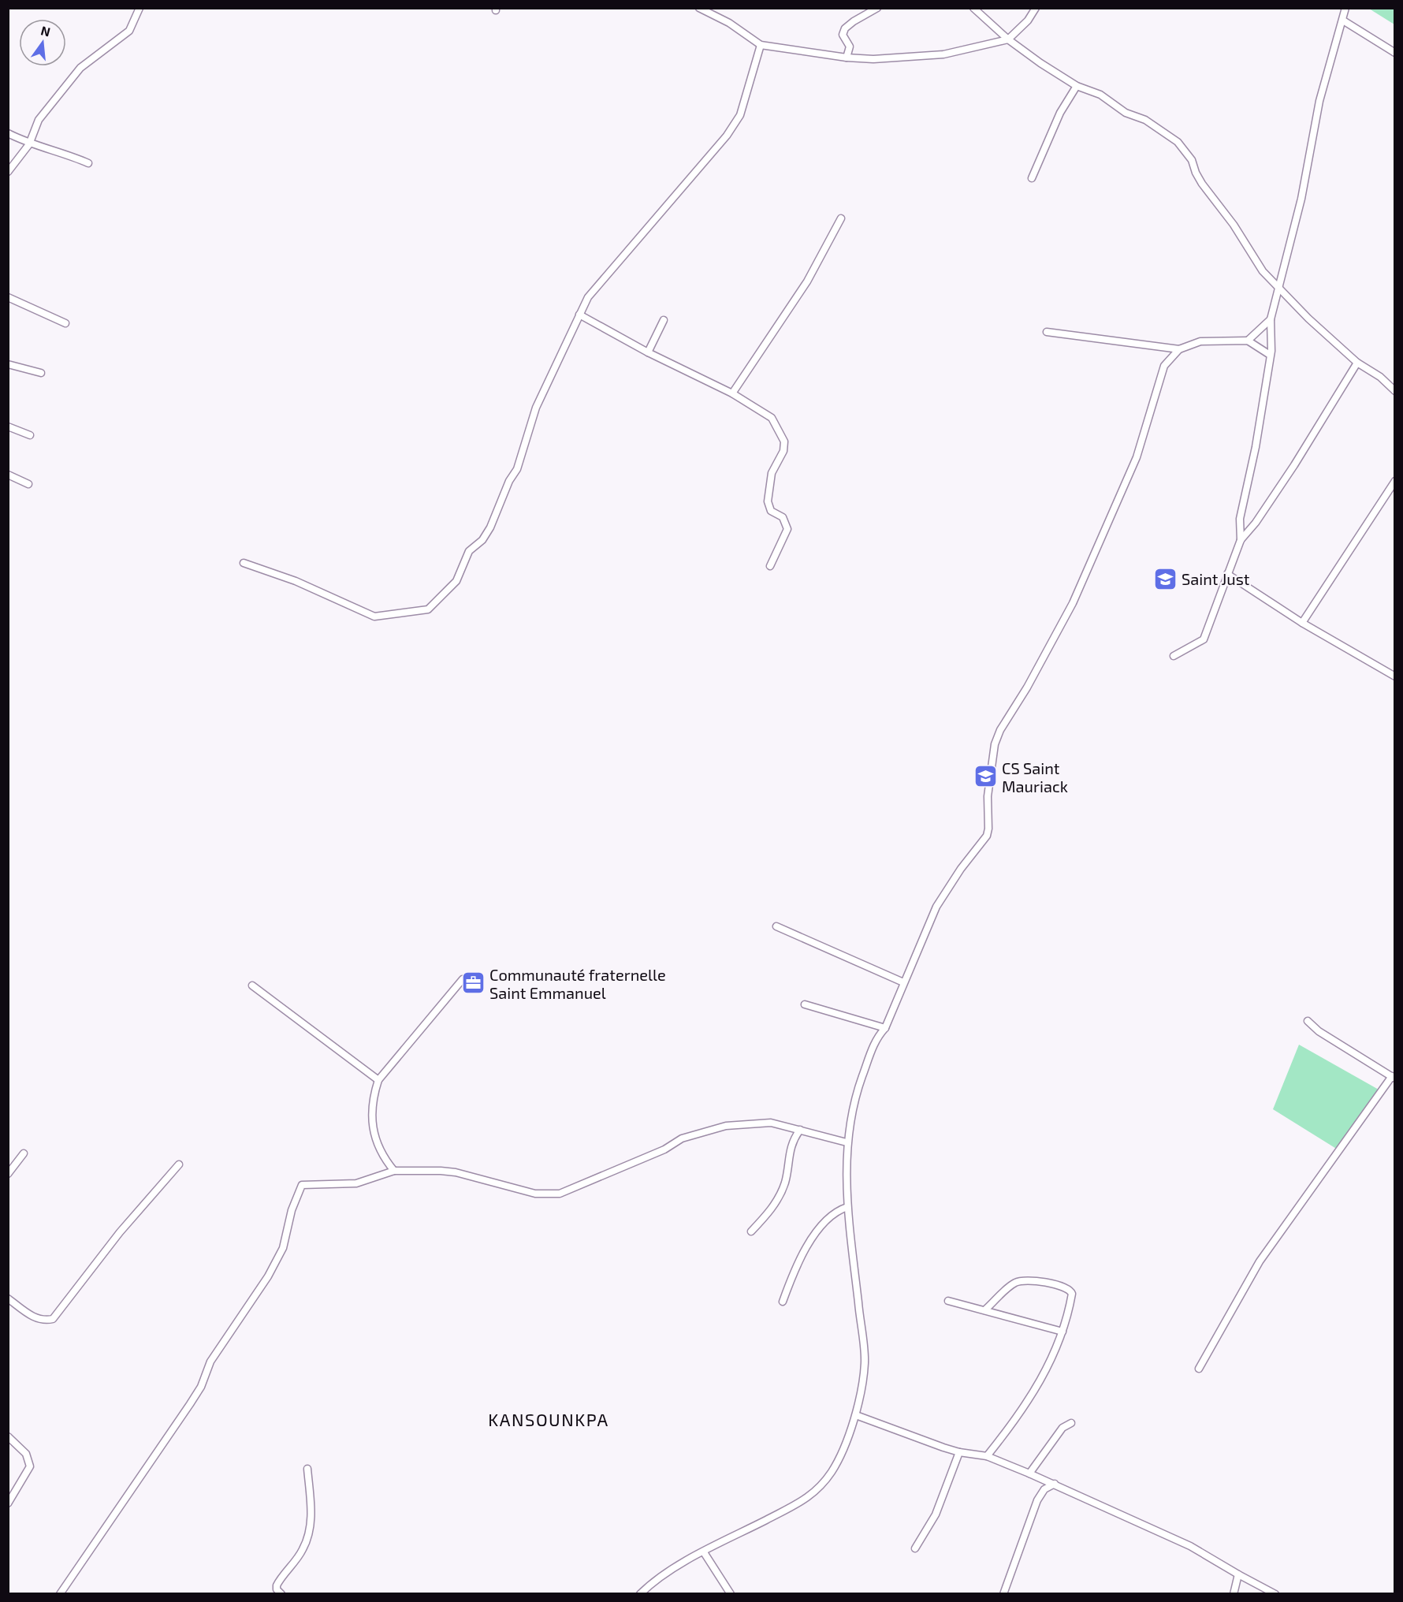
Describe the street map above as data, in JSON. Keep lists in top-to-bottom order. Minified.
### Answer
{"districts":["KANSOUNKPA"],"places":{"school or university":["Saint Just","CS Saint Mauriack"],"office":["Communauté fraternelle Saint Emmanuel"]},"north":"top"}
